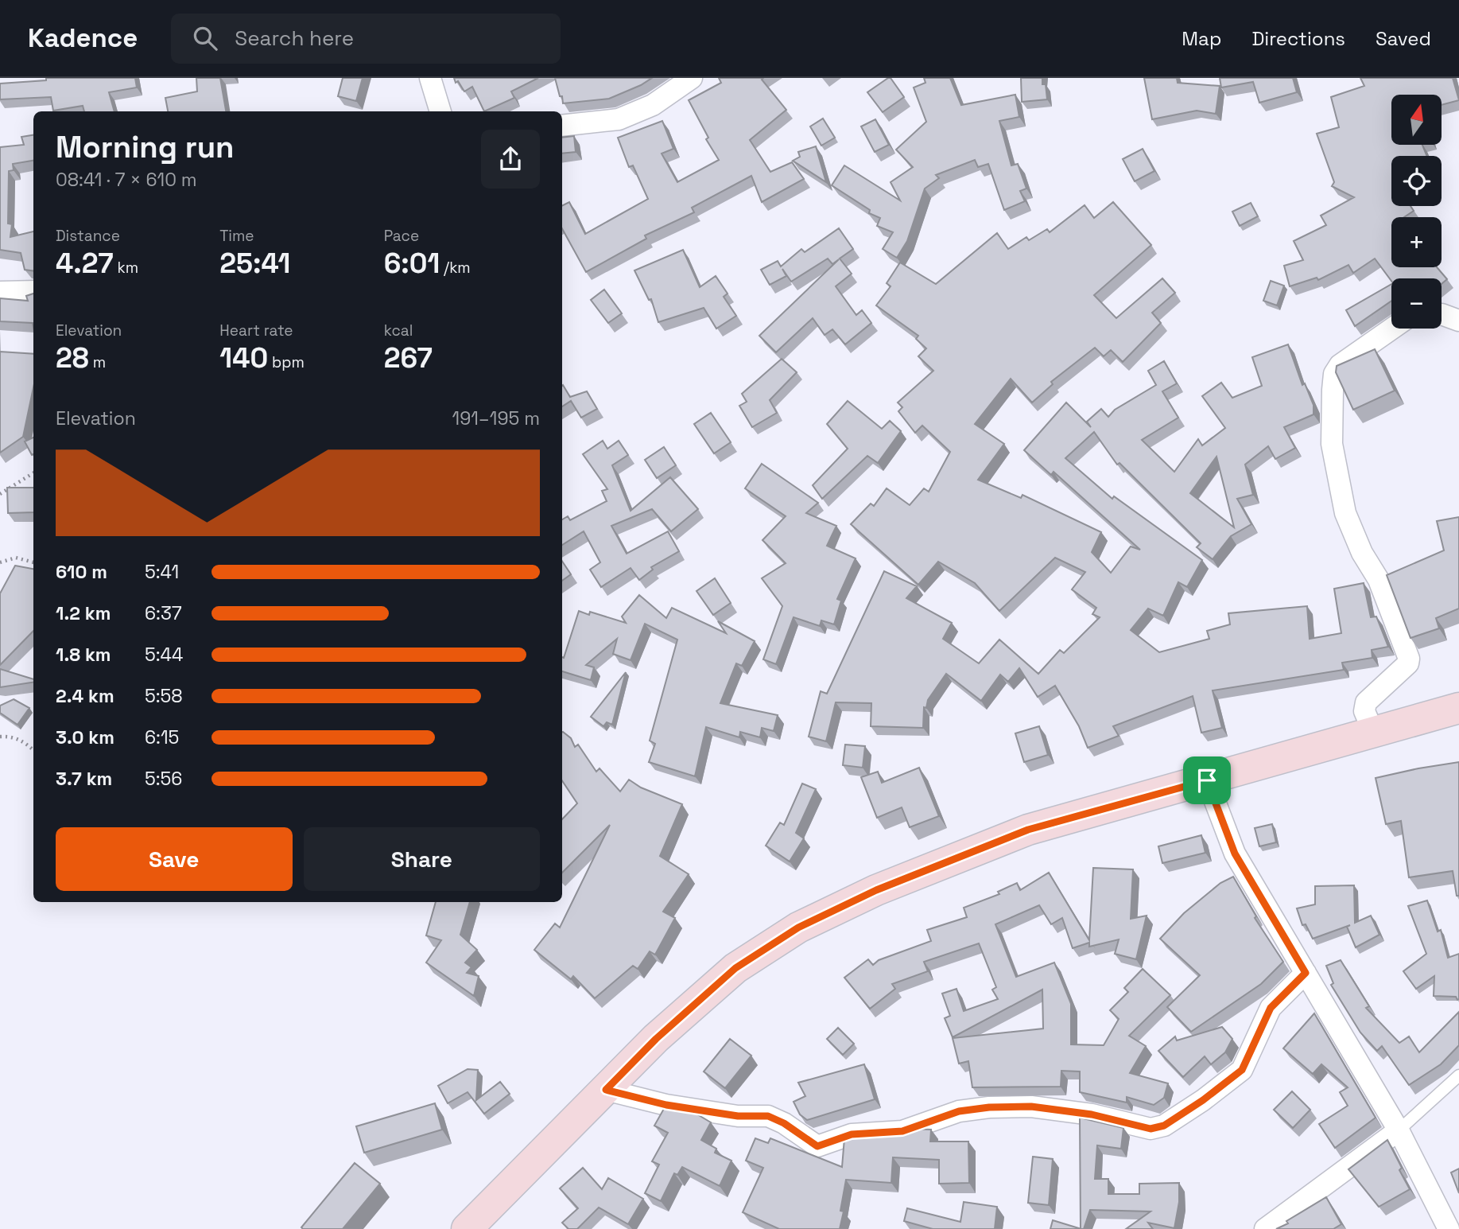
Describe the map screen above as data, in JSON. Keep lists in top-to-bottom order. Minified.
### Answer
{"north":"top","page":{"header":"Kadence","search":"Search here","nav":["Map","Directions","Saved"],"map_buttons":["+","−"],"heading":["Morning run","08:41 · 7 × 610 m"],"stats":[["Distance","4.27 km"],["Time","25:41"],["Pace","6:01 /km"],["Elevation","28 m"],["Heart rate","140 bpm"],["kcal","267"]],"chart":["Elevation","191–195 m"],"list":[{"name":"610 m","note":"5:41"},{"name":"1.2 km","note":"6:37"},{"name":"1.8 km","note":"5:44"},{"name":"2.4 km","note":"5:58"},{"name":"3.0 km","note":"6:15"},{"name":"3.7 km","note":"5:56"}],"buttons":["Save","Share"]}}
